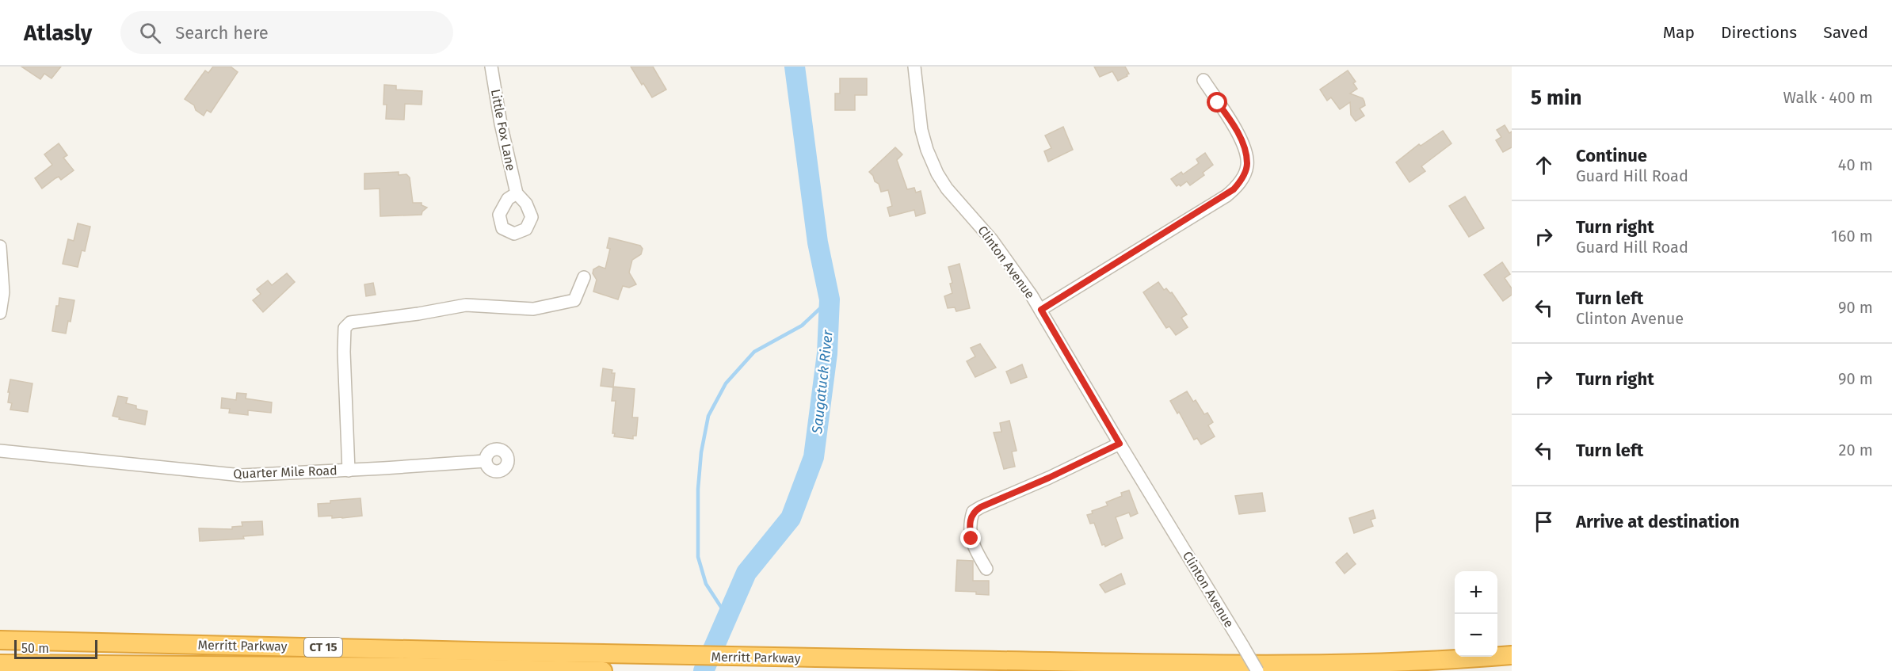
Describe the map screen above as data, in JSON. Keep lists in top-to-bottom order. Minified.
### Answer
{"streets":{"highway":["Merritt Parkway","CT 15"],"street":["Little Fox Lane","Clinton Avenue","Quarter Mile Road"]},"water":["Saugatuck River"],"scale_bar":"50 m","page":{"header":"Atlasly","search":"Search here","nav":["Map","Directions","Saved"],"heading":["5 min","Walk · 400 m"],"list":[["Continue","Guard Hill Road","40 m"],["Turn right","Guard Hill Road","160 m"],["Turn left","Clinton Avenue","90 m"],["Turn right","90 m"],["Turn left","20 m"],"Arrive at destination"],"map_buttons":["+","−"],"scale":"50 m"}}
